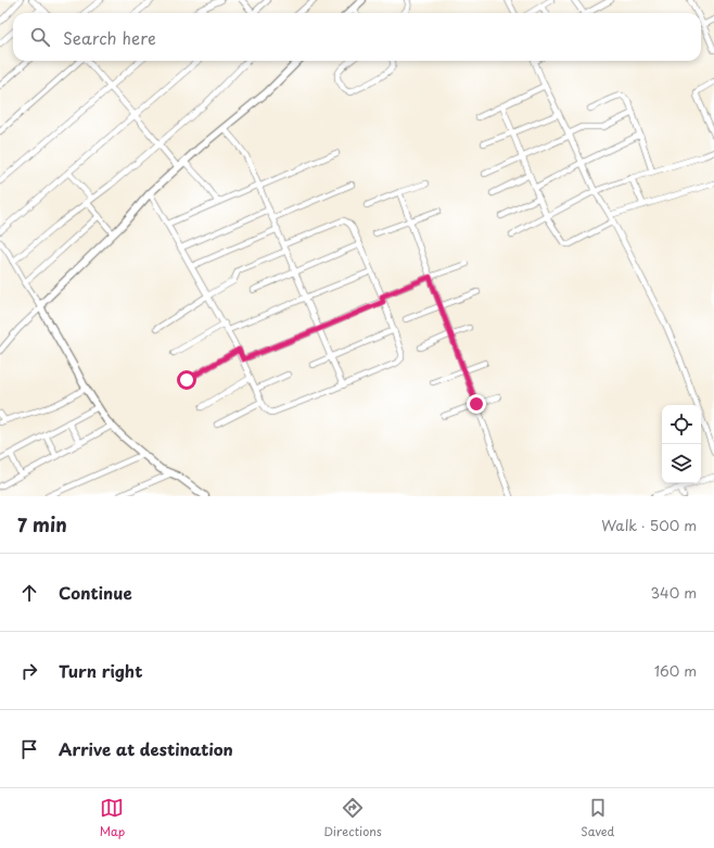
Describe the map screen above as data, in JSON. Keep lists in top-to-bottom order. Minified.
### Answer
{"page":{"search":"Search here","heading":["7 min","Walk · 500 m"],"list":[["Continue","340 m"],["Turn right","160 m"],"Arrive at destination"],"nav":["Map","Directions","Saved"]}}
